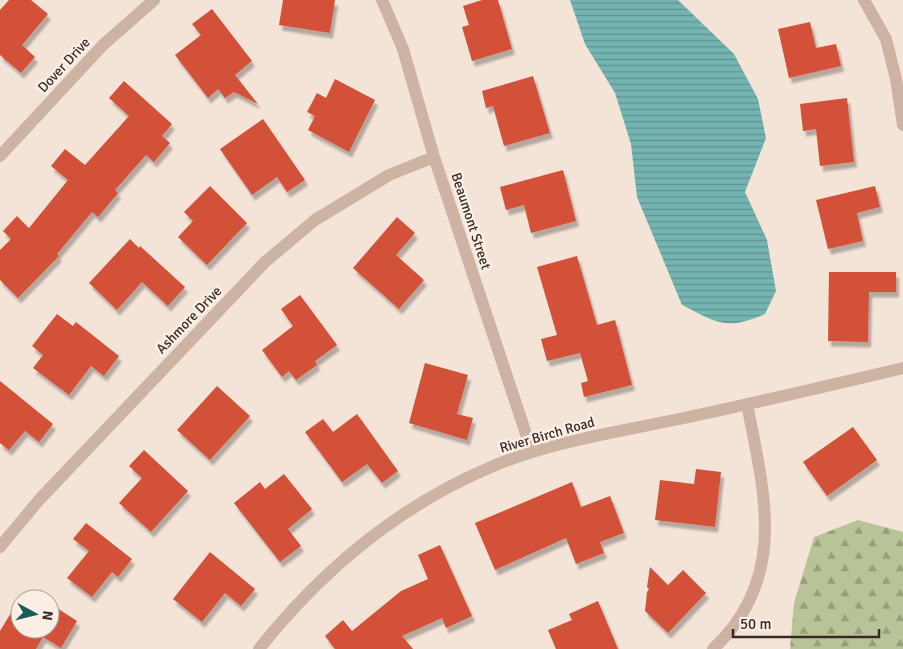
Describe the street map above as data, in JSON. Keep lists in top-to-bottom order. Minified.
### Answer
{"streets":{"street":["Dover Drive","Beaumont Street","Ashmore Drive","River Birch Road"]},"crossings":[["Beaumont Street","Ashmore Drive"],["Beaumont Street","River Birch Road"]],"scale_bar":"50 m","north":"right"}
